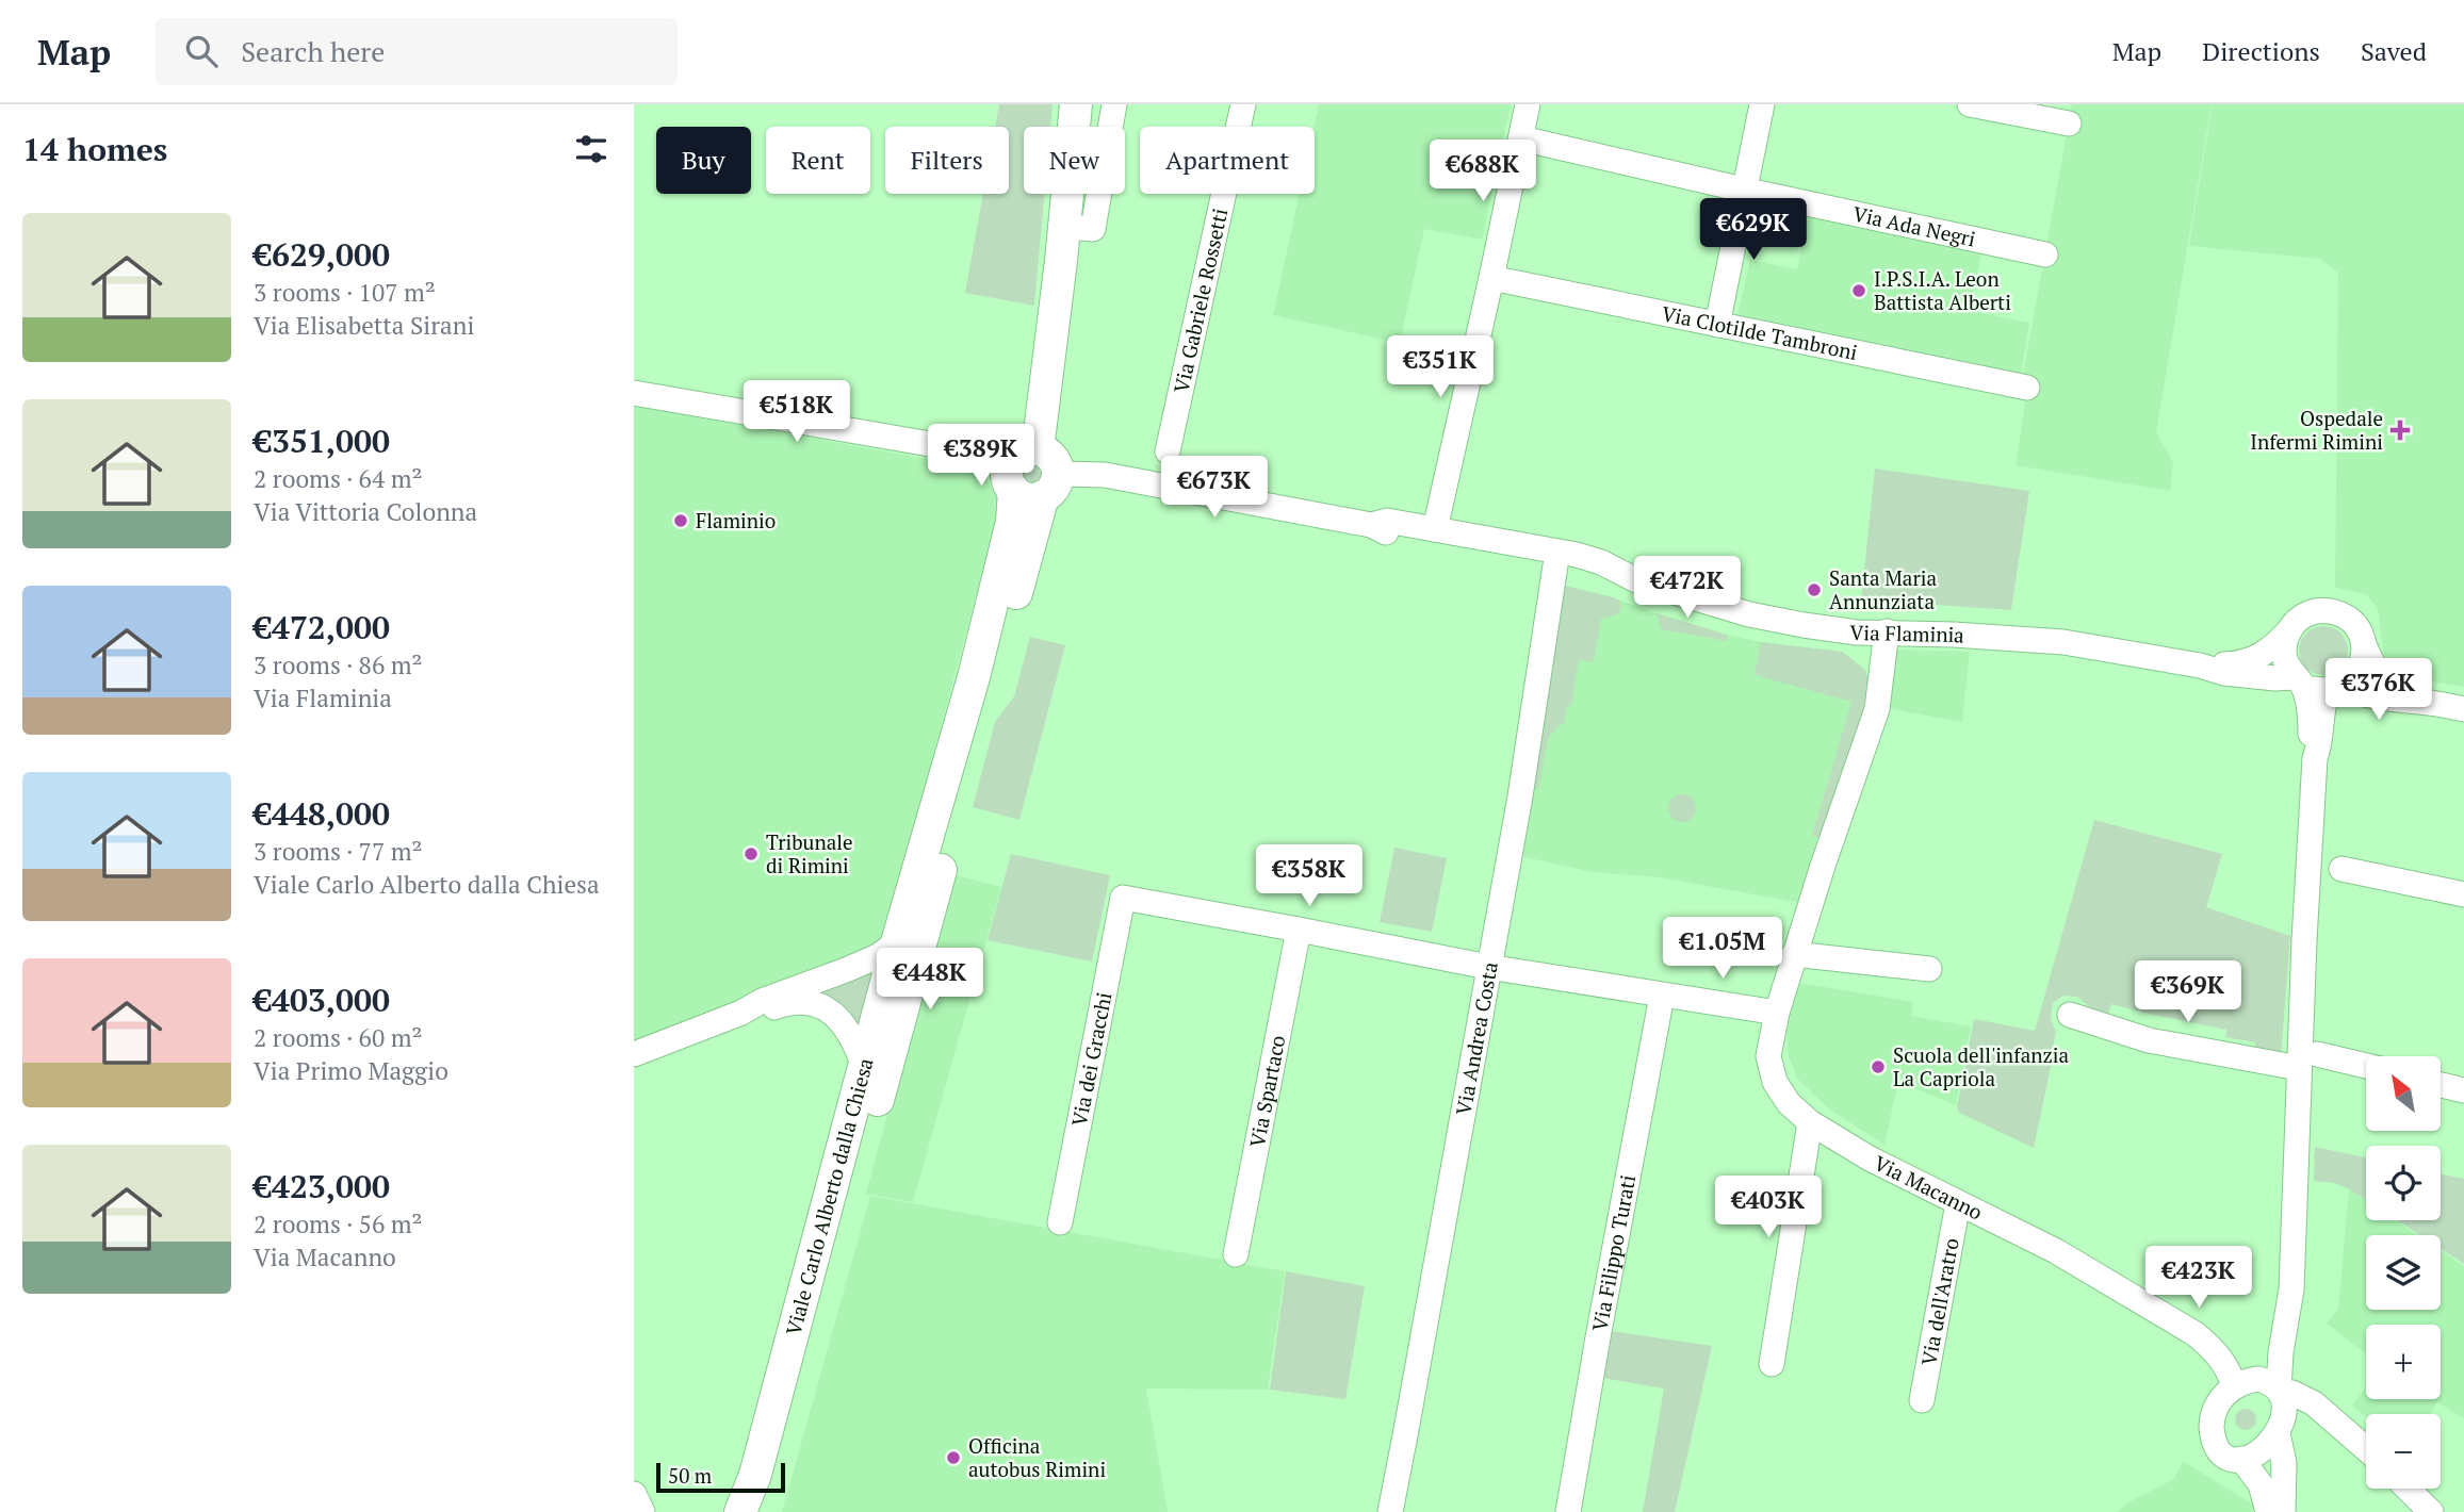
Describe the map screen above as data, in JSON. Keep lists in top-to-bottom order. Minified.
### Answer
{"streets":{"main road":["Viale Carlo Alberto dalla Chiesa"],"street":["Via Ada Negri","Via Gabriele Rossetti","Via Clotilde Tambroni","Via Flaminia","Via Andrea Costa","Via dei Gracchi","Via Spartaco","Via Macanno","Via Filippo Turati","Via dell'Aratro"]},"crossings":[["Via Flaminia","Via Andrea Costa"],["Via Flaminia","Via Macanno"],["Via Flaminia","Viale Carlo Alberto dalla Chiesa"],["Via dei Gracchi","Via Spartaco"],["Via Macanno","Via dell'Aratro"]],"places":{"other":["I.P.S.I.A. Leon Battista Alberti","Flaminio","Santa Maria Annunziata","Tribunale di Rimini","Scuola dell'infanzia La Capriola","Officina autobus Rimini"],"health":["Ospedale Infermi Rimini"]},"scale_bar":"50 m","north":"top left","page":{"header":"Map","search":"Search here","nav":["Map","Directions","Saved"],"heading":"14 homes","chip":["Buy","Rent","Filters","New","Apartment"],"price":["€688K","€629K","€351K","€518K","€389K","€673K","€472K","€376K","€358K","€1.05M","€448K","€369K","€403K","€423K"],"list":[{"name":"€629,000","note":"3 rooms · 107 m² · Via Elisabetta Sirani"},{"name":"€351,000","note":"2 rooms · 64 m² · Via Vittoria Colonna"},{"name":"€472,000","note":"3 rooms · 86 m² · Via Flaminia"},{"name":"€448,000","note":"3 rooms · 77 m² · Viale Carlo Alberto dalla Chiesa"},{"name":"€403,000","note":"2 rooms · 60 m² · Via Primo Maggio"},{"name":"€423,000","note":"2 rooms · 56 m² · Via Macanno"}],"map_buttons":["+","−"],"scale":"50 m"}}
